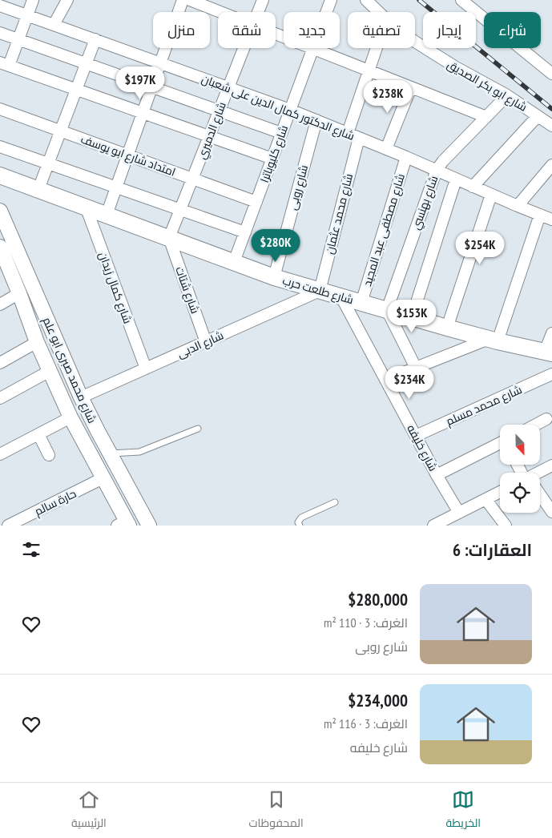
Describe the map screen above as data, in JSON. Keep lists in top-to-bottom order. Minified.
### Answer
{"streets":{"main road":["شارع طلعت حرب"],"street":["شارع ابو بكر الصديق","شارع الدكتور كمال الدين على شعبان","شارع الدميري","شارع كليوباترا","امتداد شارع ابو يوسف","شارع روبى","شارع بهنسي","شارع محمد عثمان","شارع مصطفى عبد المجيد","شارع كمال زيدان","شارع شتات","شارع الدبى","شارع محمد صبرى ابو علم","شارع محمد مسلم","شارع خليفه","حارة سالم"]},"crossings":[["شارع ابو بكر الصديق","شارع بهنسي"],["شارع الدكتور كمال الدين على شعبان","شارع الدميري"],["شارع الدكتور كمال الدين على شعبان","شارع كليوباترا"],["شارع الدكتور كمال الدين على شعبان","شارع روبى"],["شارع الدكتور كمال الدين على شعبان","شارع بهنسي"],["شارع الدكتور كمال الدين على شعبان","شارع محمد عثمان"],["شارع الدكتور كمال الدين على شعبان","شارع مصطفى عبد المجيد"],["شارع الدميري","امتداد شارع ابو يوسف"],["شارع الدميري","شارع شتات"],["شارع الدميري","شارع طلعت حرب"],["شارع كليوباترا","امتداد شارع ابو يوسف"],["شارع كليوباترا","شارع طلعت حرب"],["شارع روبى","شارع طلعت حرب"],["شارع بهنسي","شارع طلعت حرب"],["شارع محمد عثمان","شارع طلعت حرب"],["شارع محمد عثمان","شارع الدبى"],["شارع مصطفى عبد المجيد","شارع طلعت حرب"],["شارع كمال زيدان","شارع طلعت حرب"],["شارع كمال زيدان","شارع الدبى"],["شارع شتات","شارع طلعت حرب"],["شارع شتات","شارع الدبى"],["شارع طلعت حرب","شارع الدبى"],["شارع طلعت حرب","شارع خليفه"],["شارع الدبى","شارع محمد صبرى ابو علم"],["شارع محمد صبرى ابو علم","حارة سالم"],["شارع محمد مسلم","شارع خليفه"]],"north":"bottom","page":{"chip":["شراء","إيجار","تصفية","جديد","شقة","منزل"],"price":["$197K","$238K","$280K","$254K","$153K","$234K"],"heading":"العقارات: 6","list":[{"name":"$280,000","note":"الغرف: 3 · 110 m² · شارع روبى"},{"name":"$234,000","note":"الغرف: 3 · 116 m² · شارع خليفه"}],"tabs":["الخريطة","المحفوظات","الرئيسية"]}}
